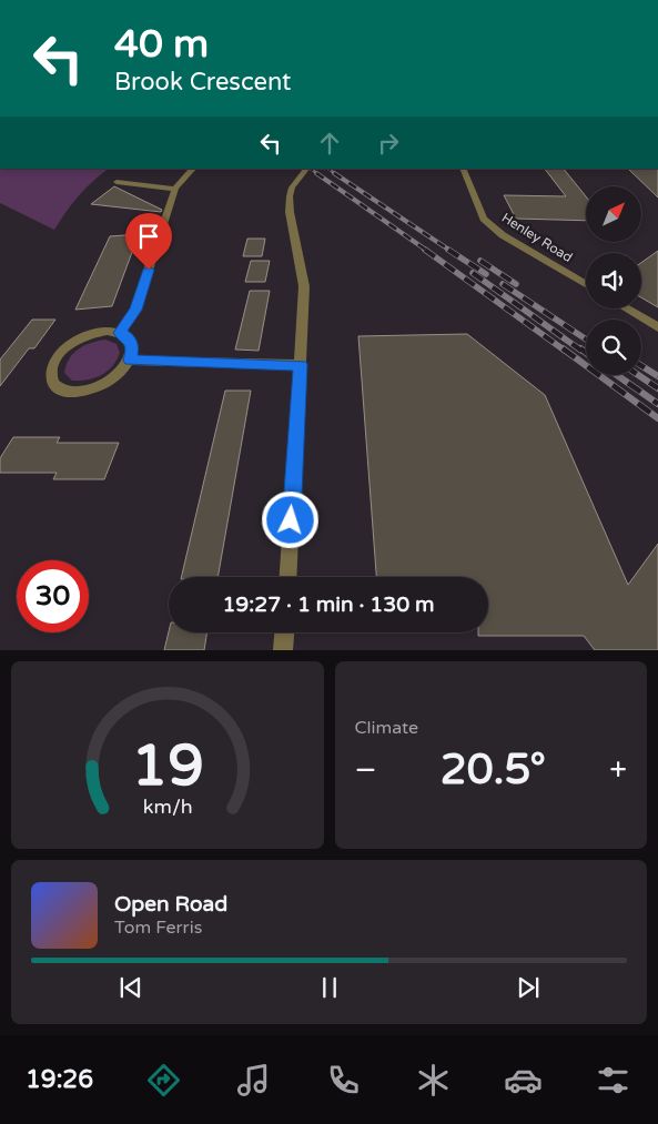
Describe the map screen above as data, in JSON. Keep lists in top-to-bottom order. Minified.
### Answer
{"streets":{"street":["Henley Road"]},"north":"top right","page":{"turn":["40 m","Brook Crescent"],"limit":"30","trip":"19:27 · 1 min · 130 m","tile":"Climate","heat":["−","20.5°","+"],"song":["Open Road","Tom Ferris"],"tabs":"19:26","gauge":["19","km/h"]}}
